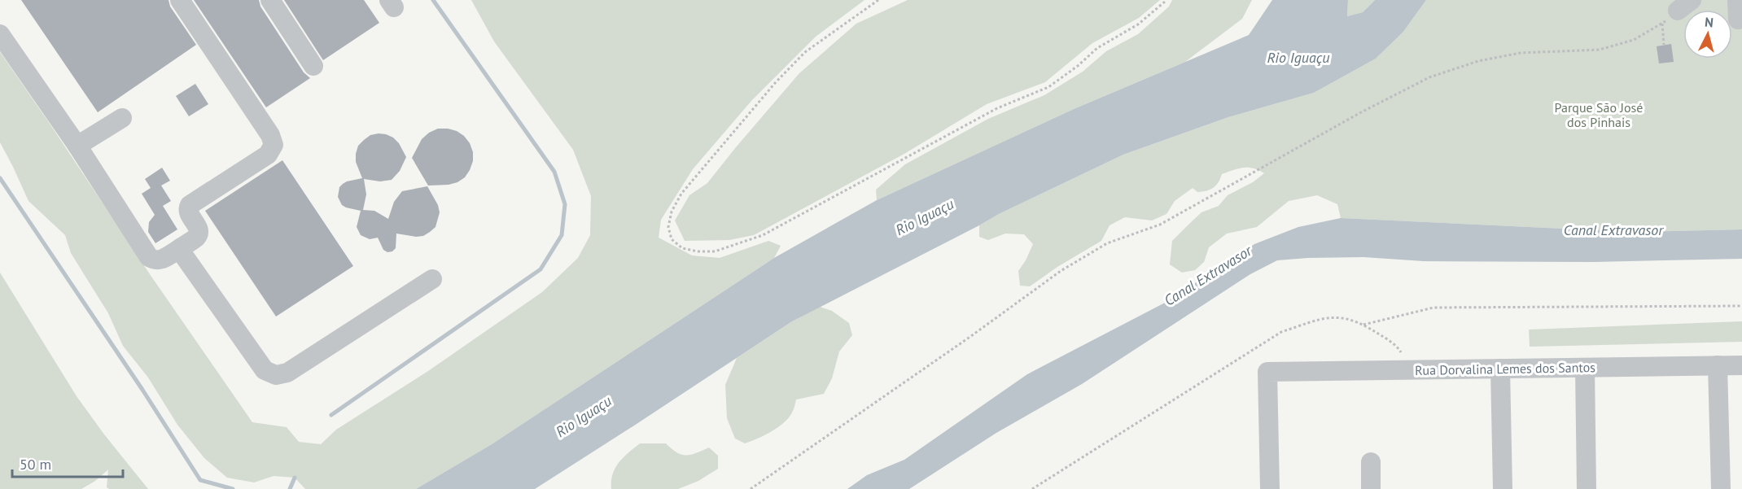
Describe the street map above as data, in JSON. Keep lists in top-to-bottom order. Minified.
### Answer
{"streets":{"street":["Rua Dorvalina Lemes dos Santos"]},"water":["Rio Iguaçu","Canal Extravasor"],"parks":["Parque São José dos Pinhais"],"scale_bar":"50 m","north":"top"}
